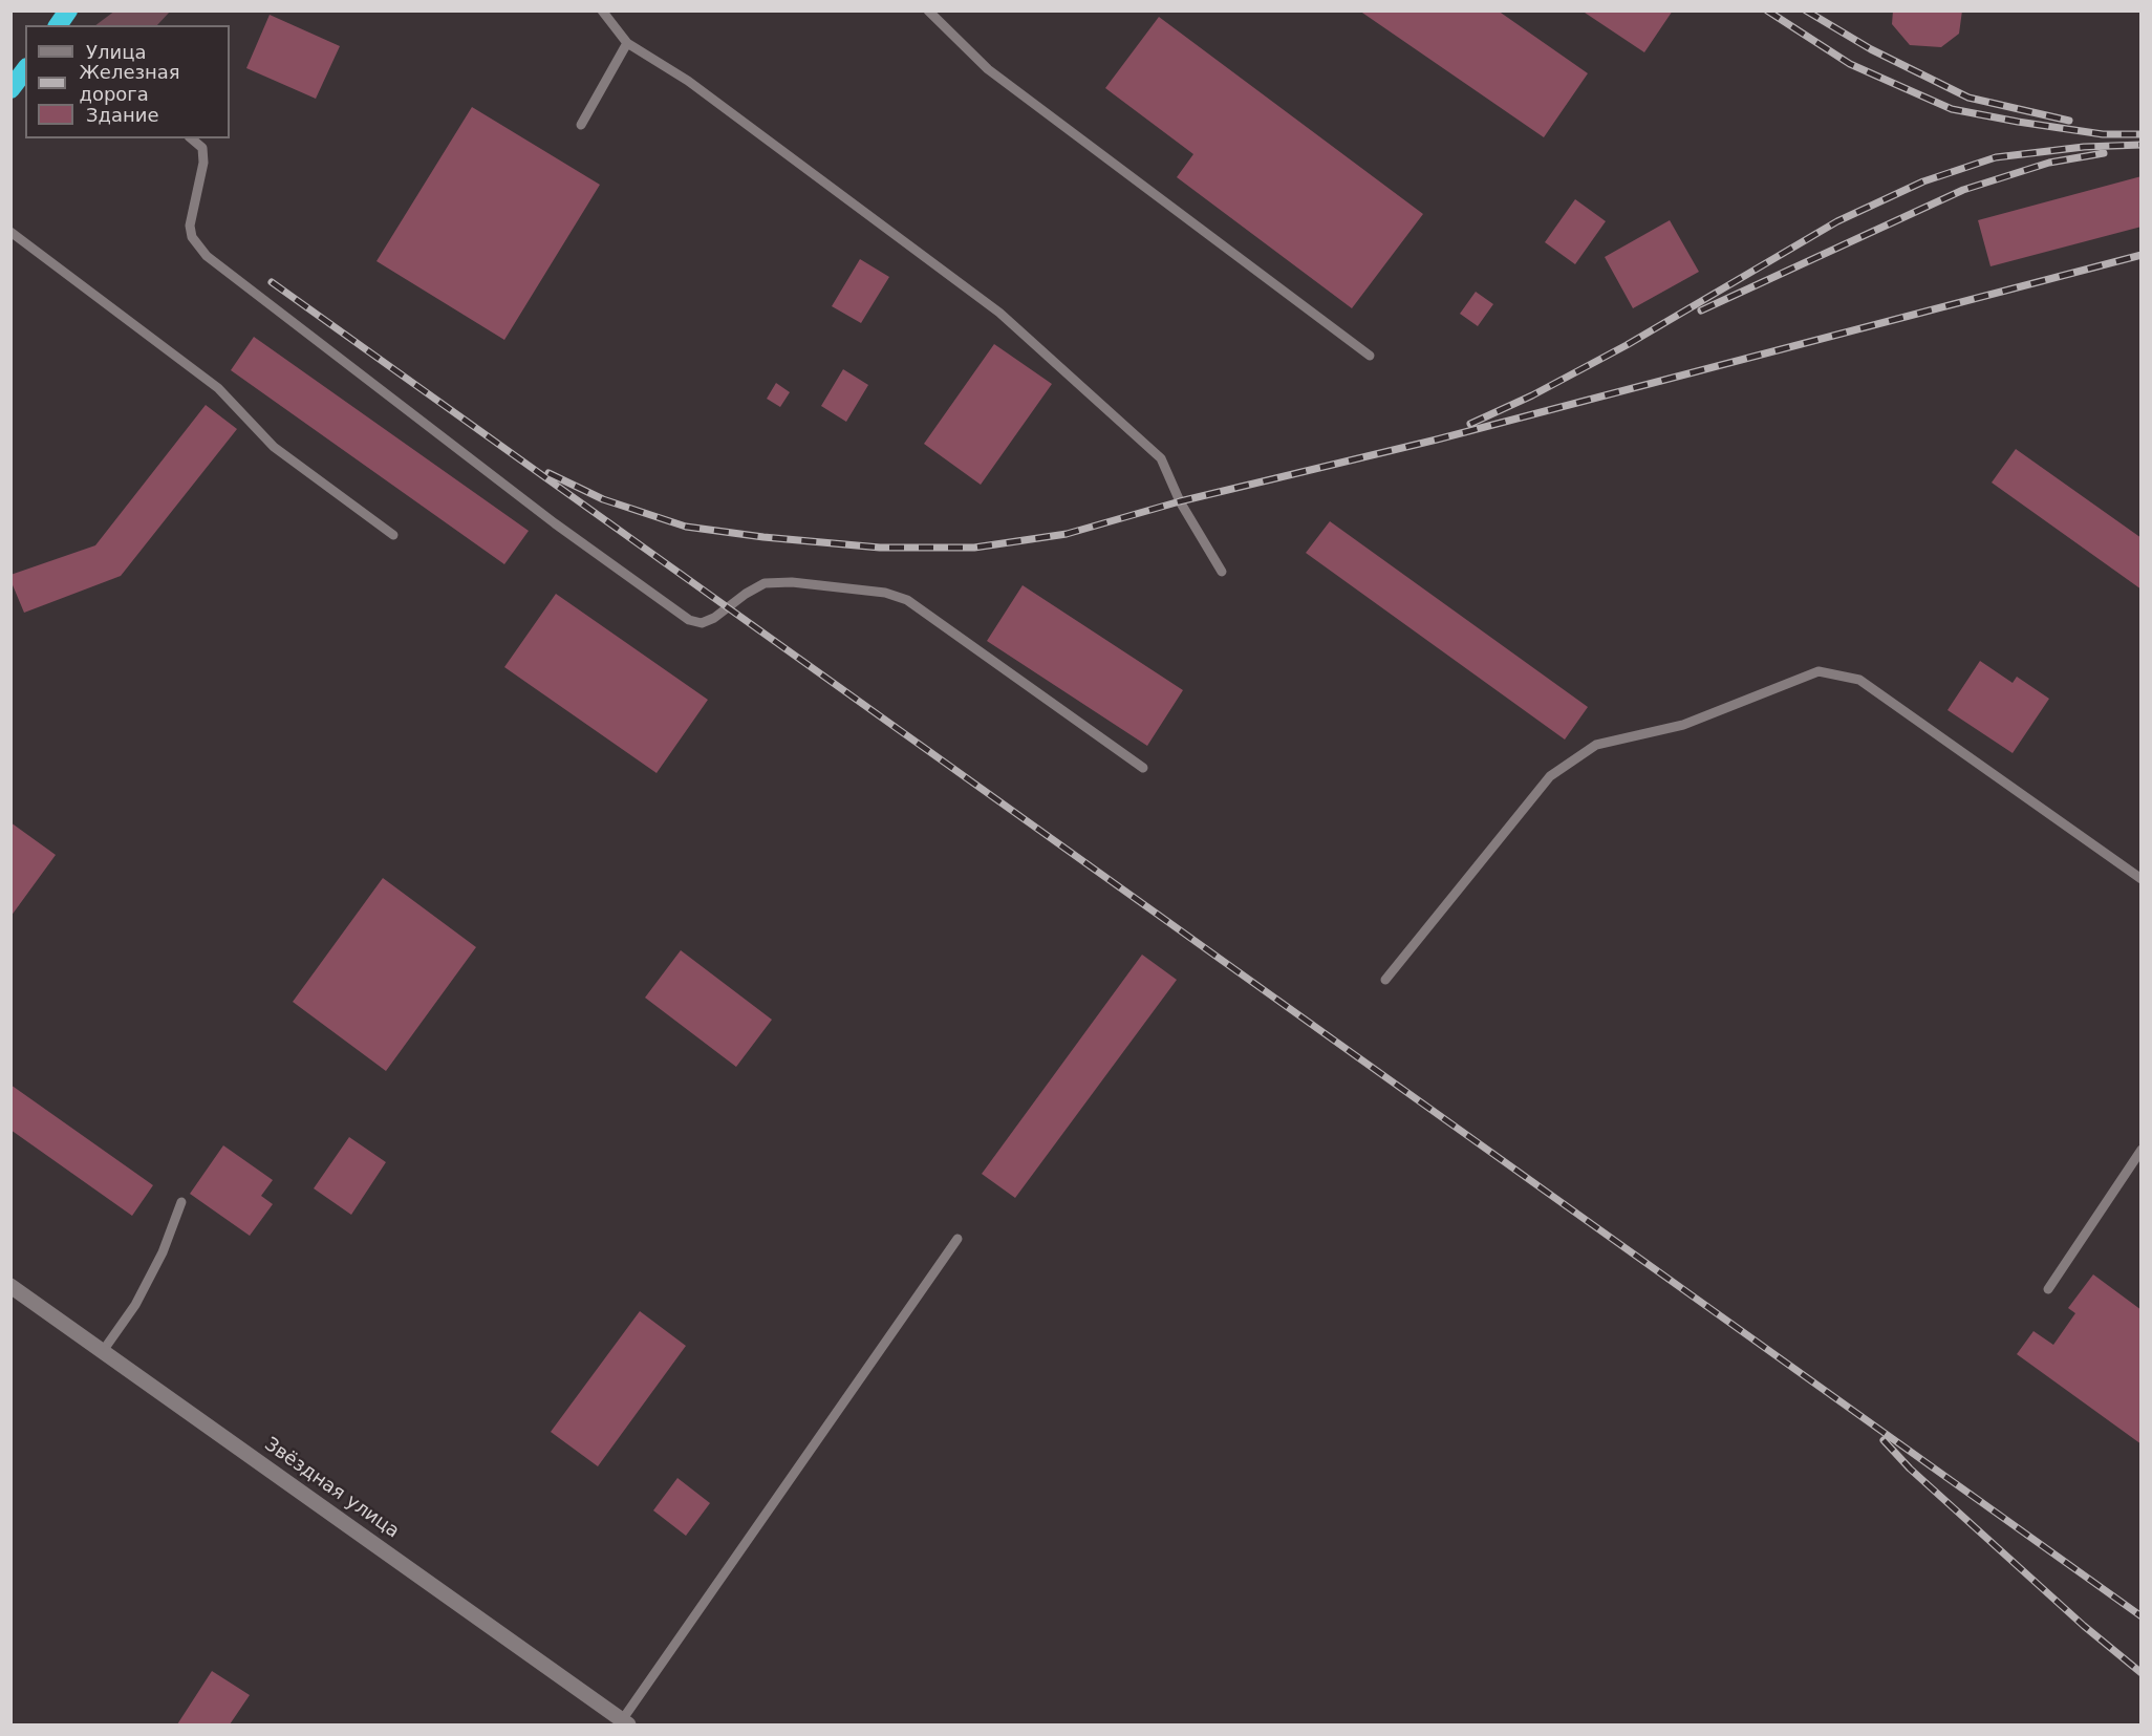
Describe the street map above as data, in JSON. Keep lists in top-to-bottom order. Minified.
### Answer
{"streets":{"street":["Звёздная улица"]},"legend":["Улица","Железная дорога","Здание"]}
